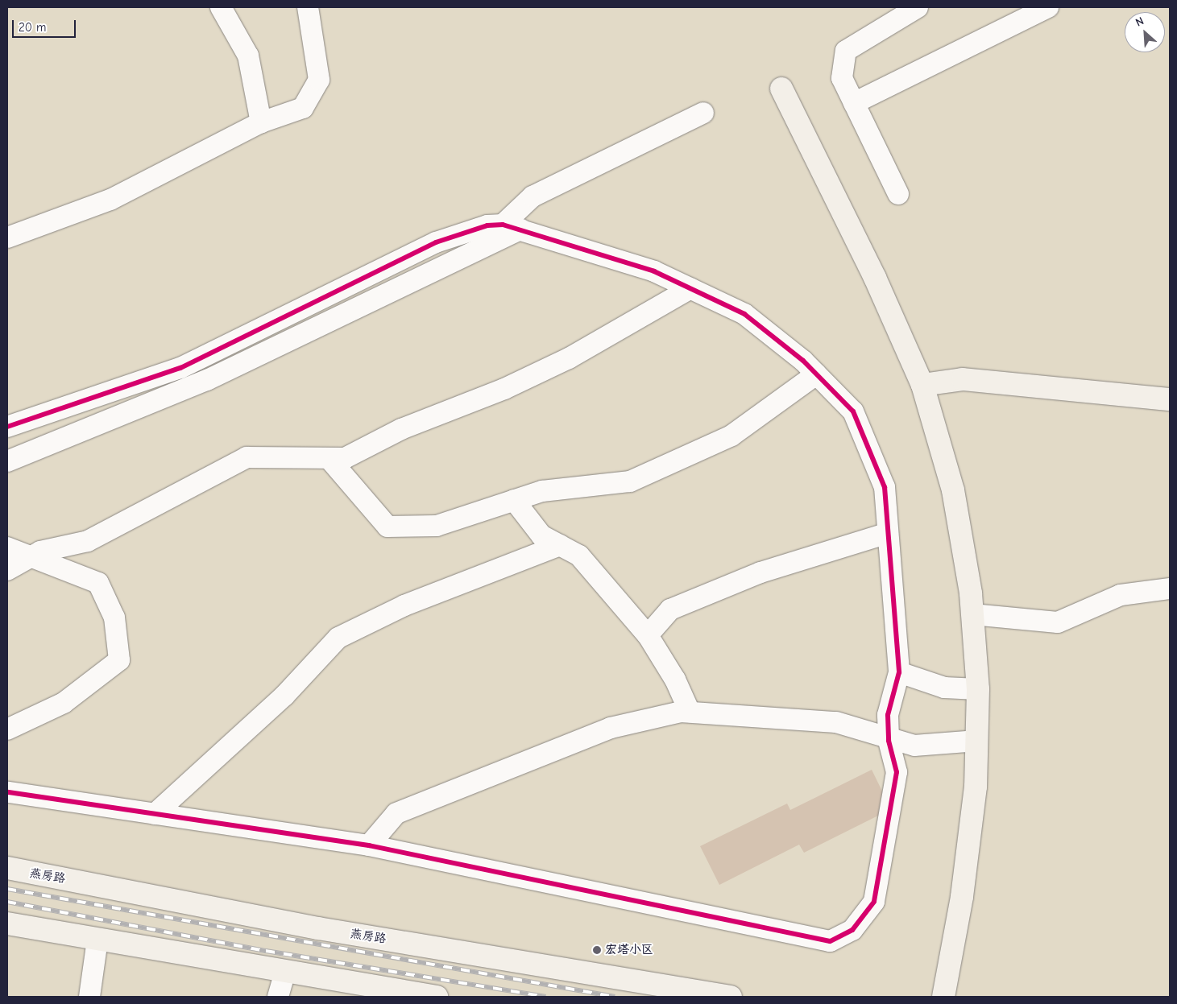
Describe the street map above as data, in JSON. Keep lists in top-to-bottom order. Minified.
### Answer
{"streets":{"street":["燕房路"]},"places":["宏塔小区"],"scale_bar":"20 m","north":"top left"}
